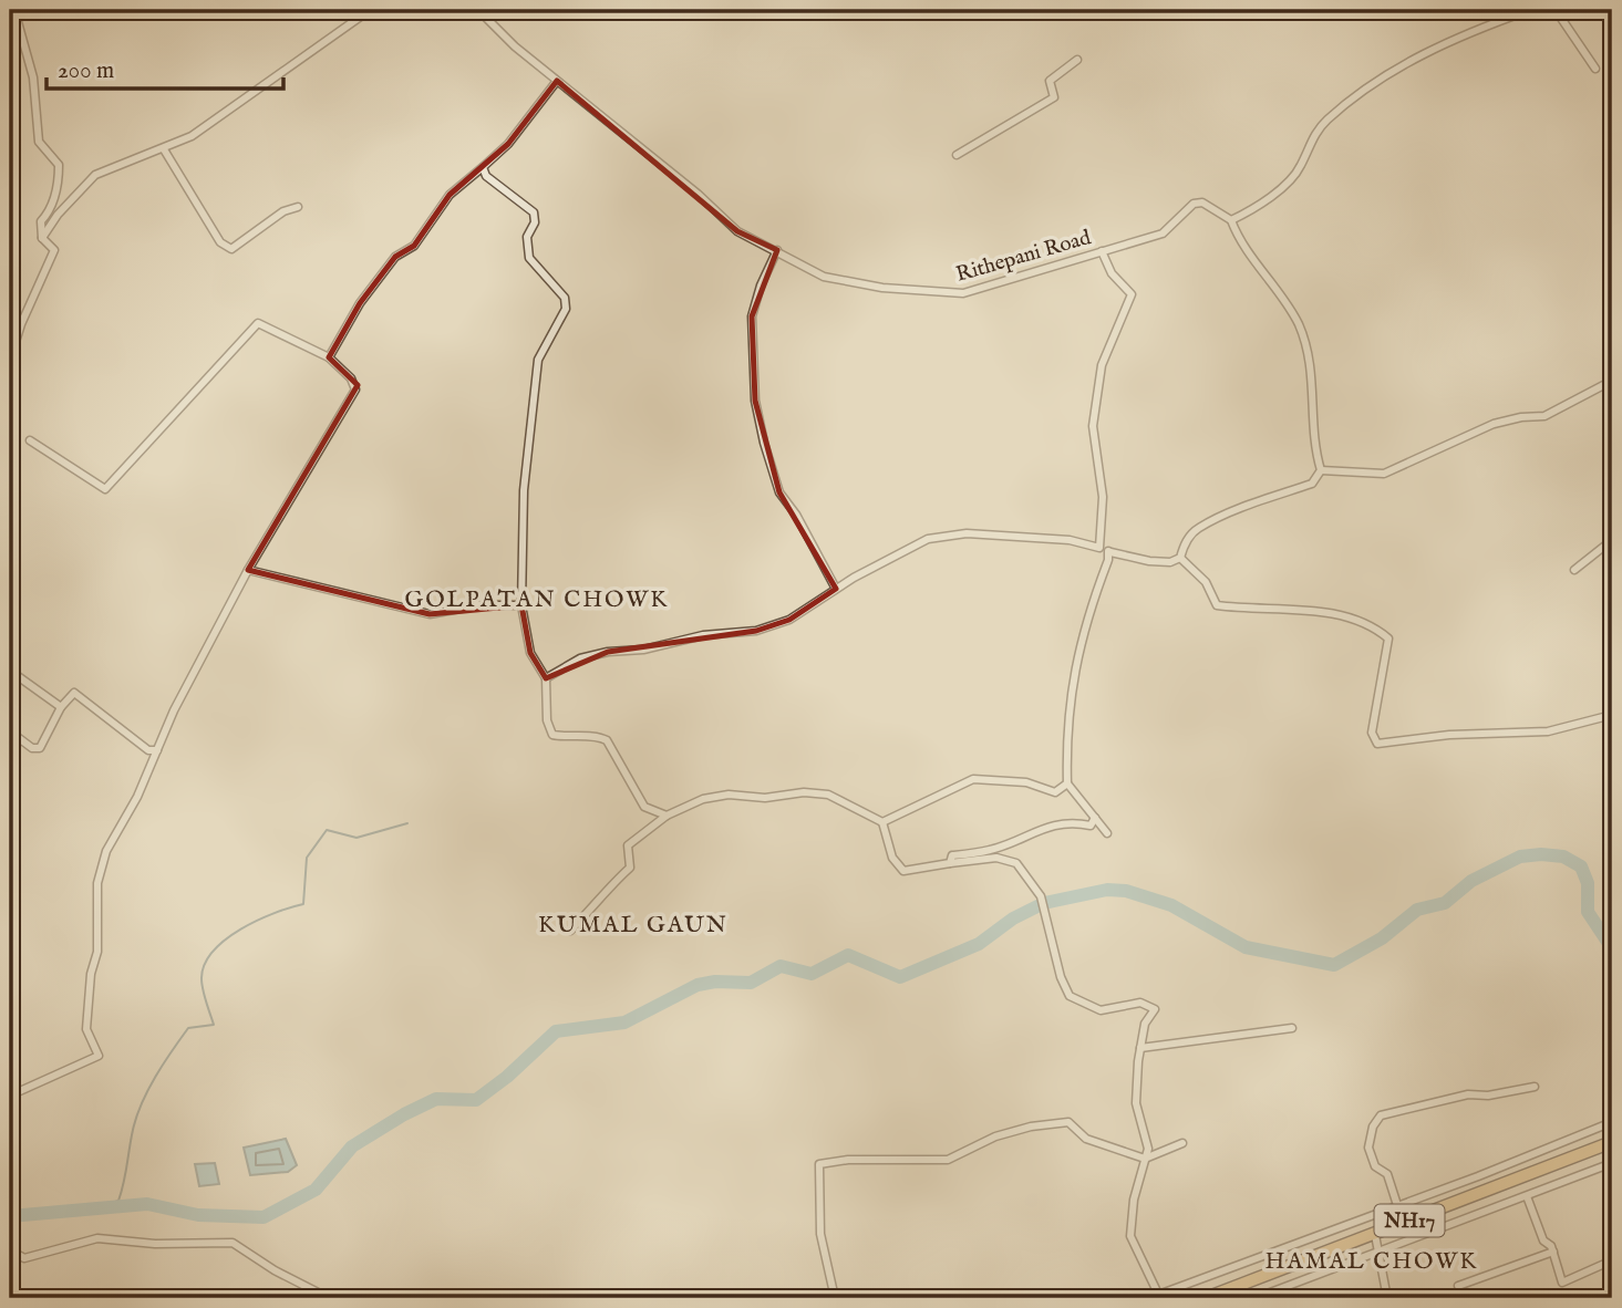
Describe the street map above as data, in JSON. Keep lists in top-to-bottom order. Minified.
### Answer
{"streets":{"highway":["NH17"],"street":["Rithepani Road"]},"districts":["GOLPATAN CHOWK","KUMAL GAUN","HAMAL CHOWK"],"scale_bar":"200 m"}
